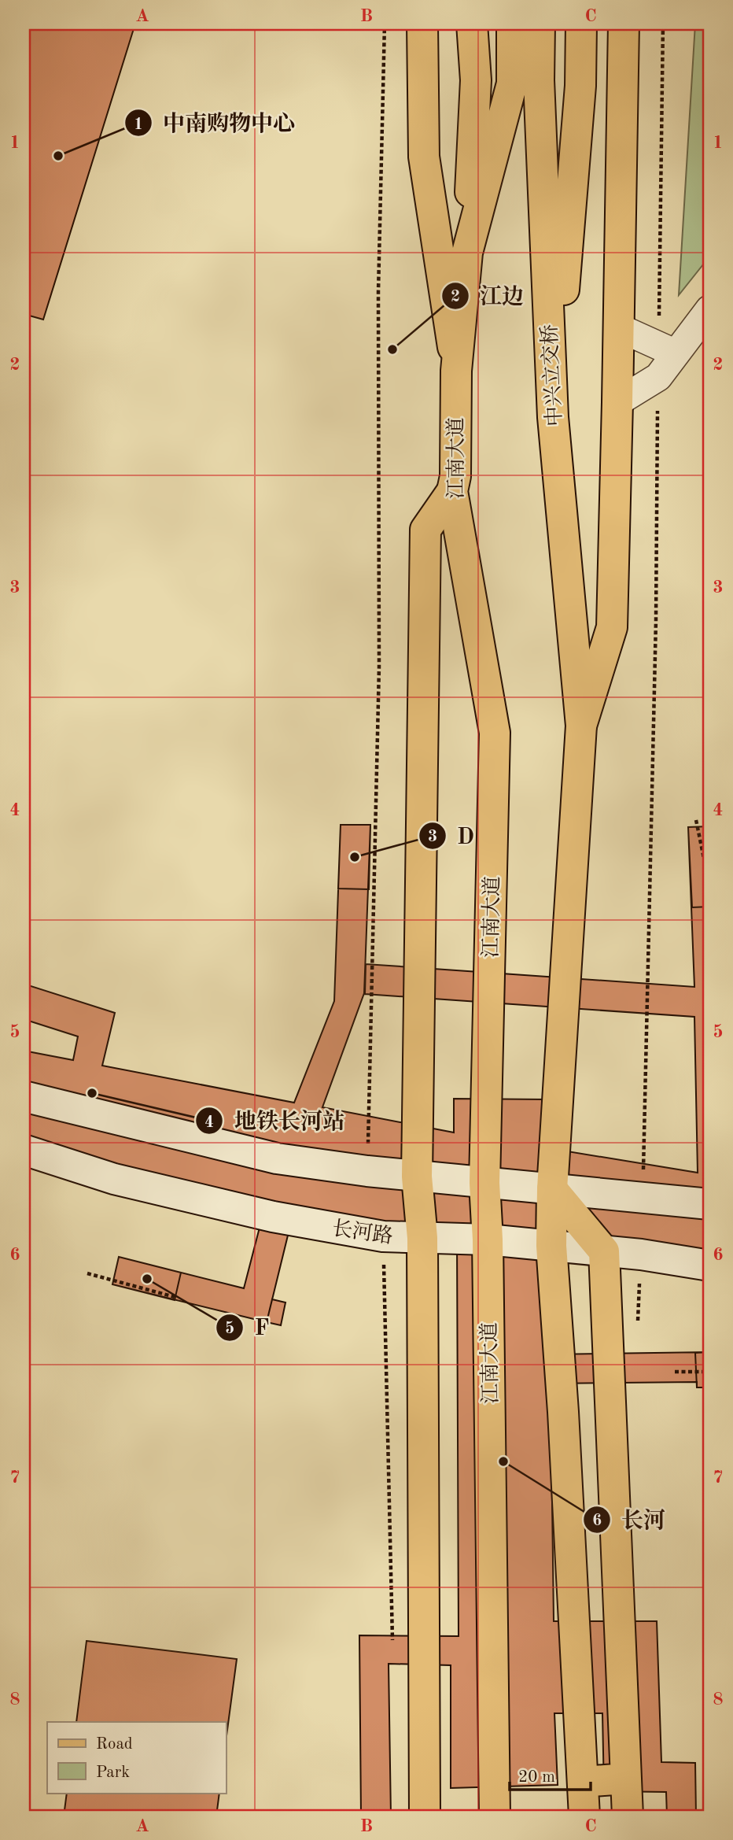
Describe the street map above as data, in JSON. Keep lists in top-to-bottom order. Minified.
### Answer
{"streets":{"main road":["中兴立交桥","江南大道","长河路"]},"crossings":[["中兴立交桥","江南大道"],["江南大道","长河路"]],"places":["中南购物中心","江边","D","地铁长河站","F","长河"],"legend":["Road","Park"],"scale_bar":"20 m","grid":{"columns":["A","B","C"],"rows":["1","2","3","4","5","6","7","8"]}}
